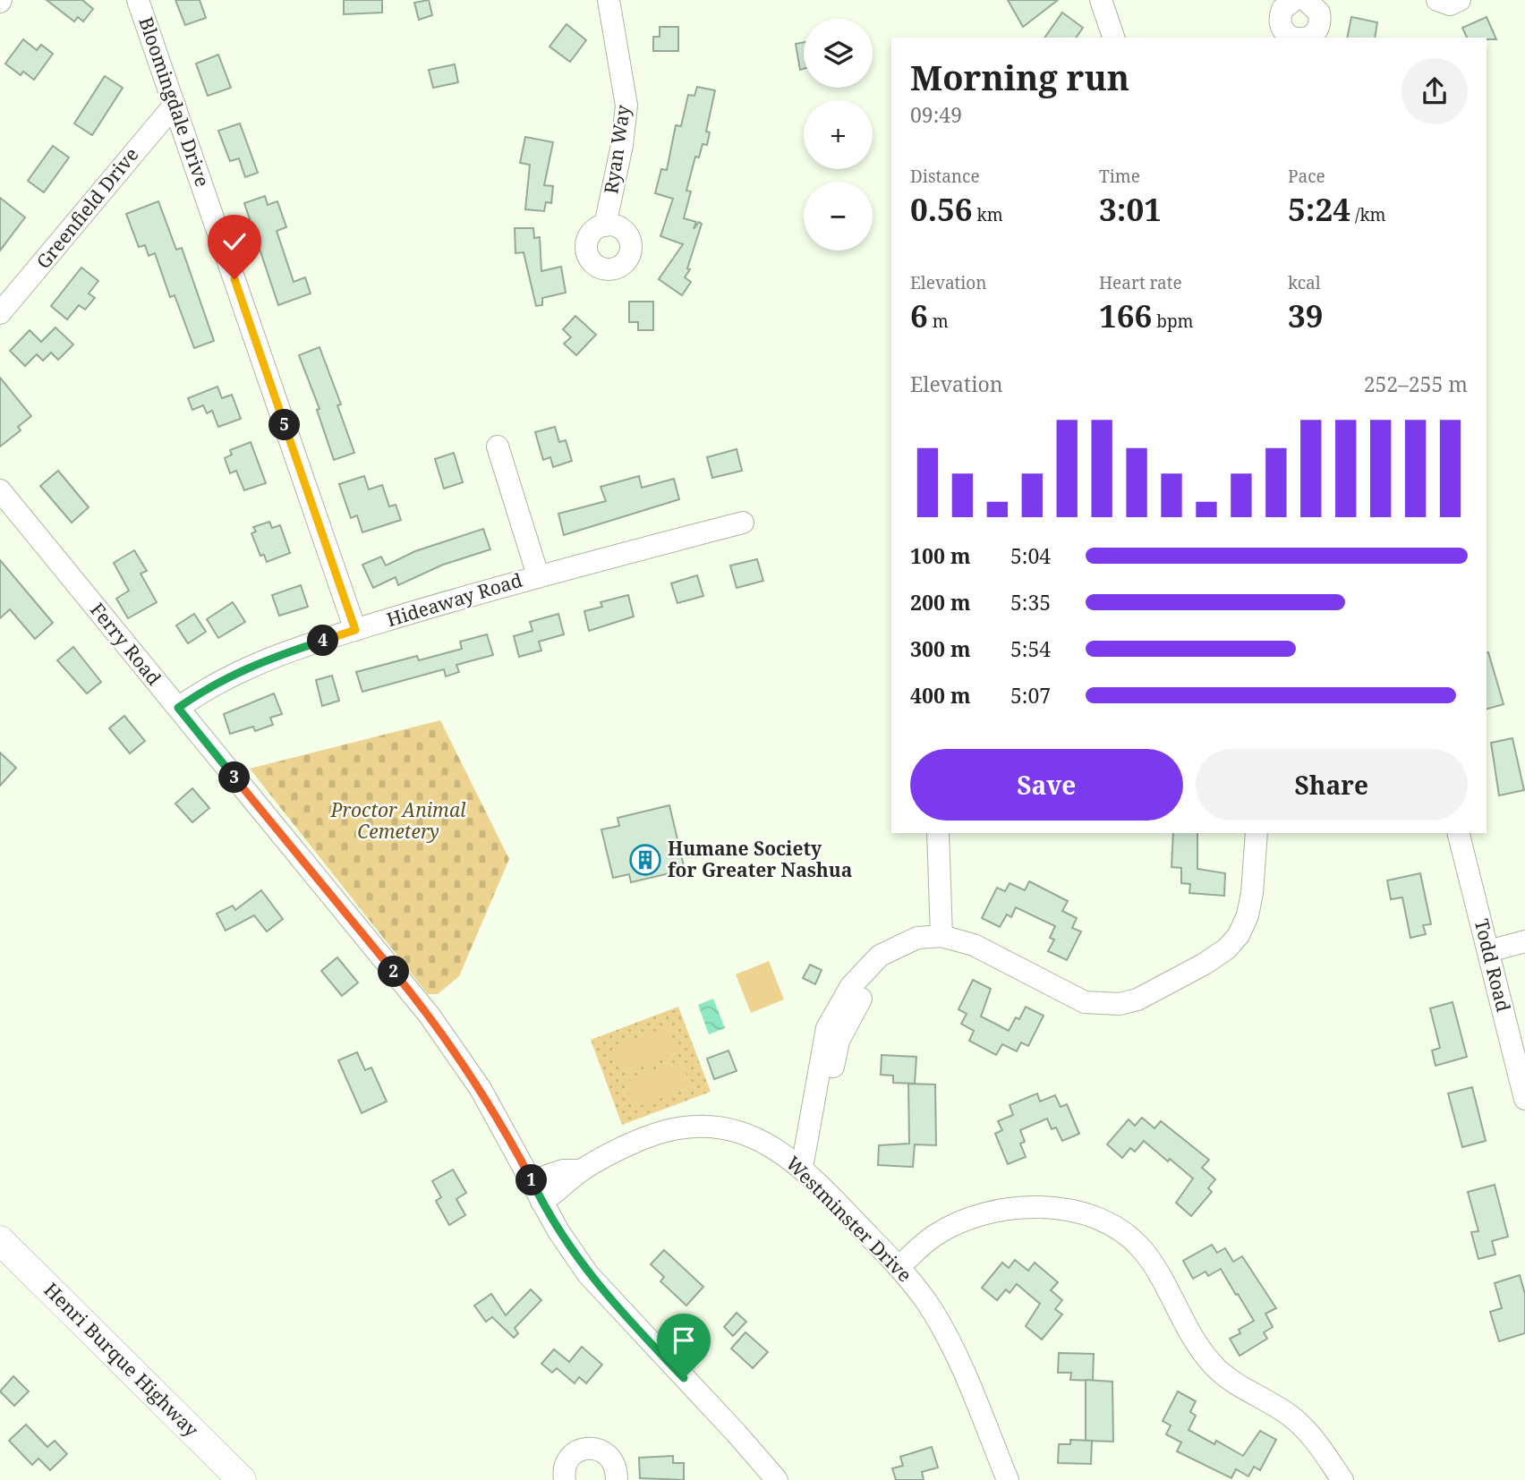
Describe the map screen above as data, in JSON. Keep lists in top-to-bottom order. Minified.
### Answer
{"streets":{"main road":["Henri Burque Highway"],"street":["Bloomingdale Drive","Ryan Way","Greenfield Drive","Hideaway Road","Ferry Road","Todd Road","Westminster Drive"]},"crossings":[["Bloomingdale Drive","Greenfield Drive"],["Bloomingdale Drive","Hideaway Road"],["Hideaway Road","Ferry Road"],["Ferry Road","Westminster Drive"]],"parks":["Proctor Animal Cemetery"],"places":{"building":["Humane Society for Greater Nashua"]},"page":{"map_buttons":["+","−"],"heading":["Morning run","09:49"],"stats":[["Distance","0.56 km"],["Time","3:01"],["Pace","5:24 /km"],["Elevation","6 m"],["Heart rate","166 bpm"],["kcal","39"]],"chart":["Elevation","252–255 m"],"pins":["5","4","3","2","1"],"list":[{"name":"100 m","note":"5:04"},{"name":"200 m","note":"5:35"},{"name":"300 m","note":"5:54"},{"name":"400 m","note":"5:07"}],"buttons":["Save","Share"]}}
